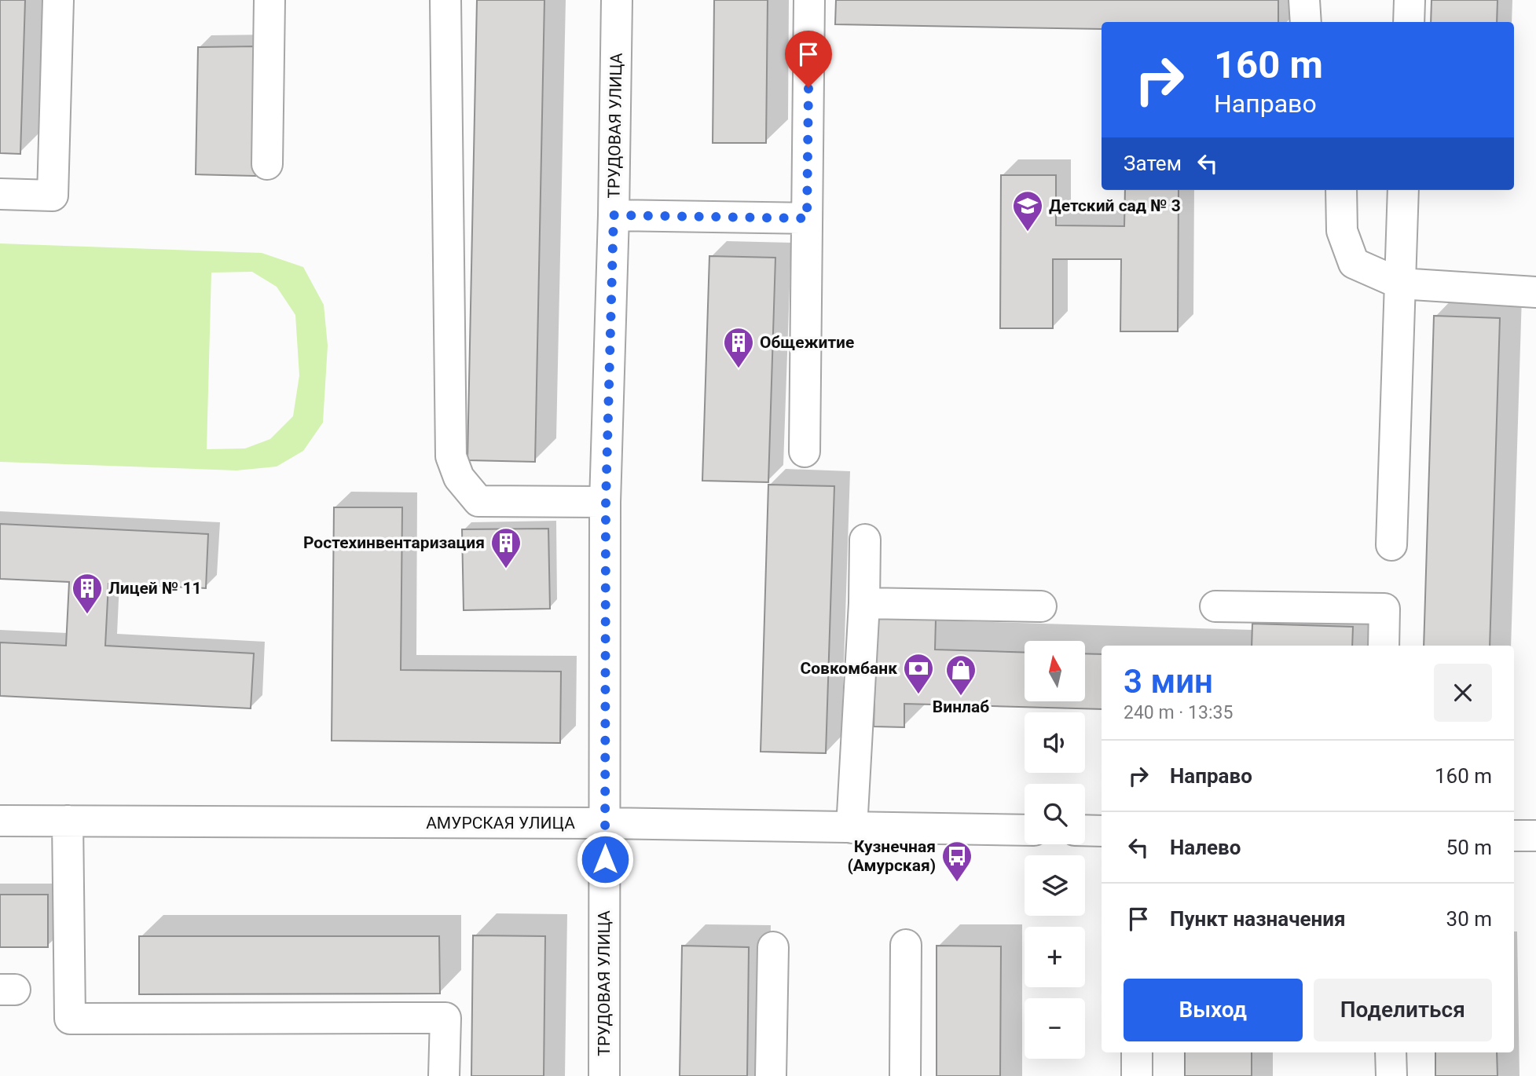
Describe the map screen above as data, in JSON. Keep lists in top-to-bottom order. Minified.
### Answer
{"streets":{"street":["ТРУДОВАЯ УЛИЦА","АМУРСКАЯ УЛИЦА"]},"crossings":[["ТРУДОВАЯ УЛИЦА","АМУРСКАЯ УЛИЦА"]],"places":{"school or university":["Детский сад № 3"],"building":["Общежитие","Ростехинвентаризация","Лицей № 11"],"bank":["Совкомбанк"],"shop":["Винлаб"],"bus stop":["Кузнечная (Амурская)"]},"north":"top","page":{"turn":["160 m","Направо"],"then":"Затем","map_buttons":["+","−"],"heading":["3 мин","240 m · 13:35"],"list":[{"name":"Направо","value":"160 m"},{"name":"Налево","value":"50 m"},{"name":"Пункт назначения","value":"30 m"}],"buttons":["Выход","Поделиться"]}}
